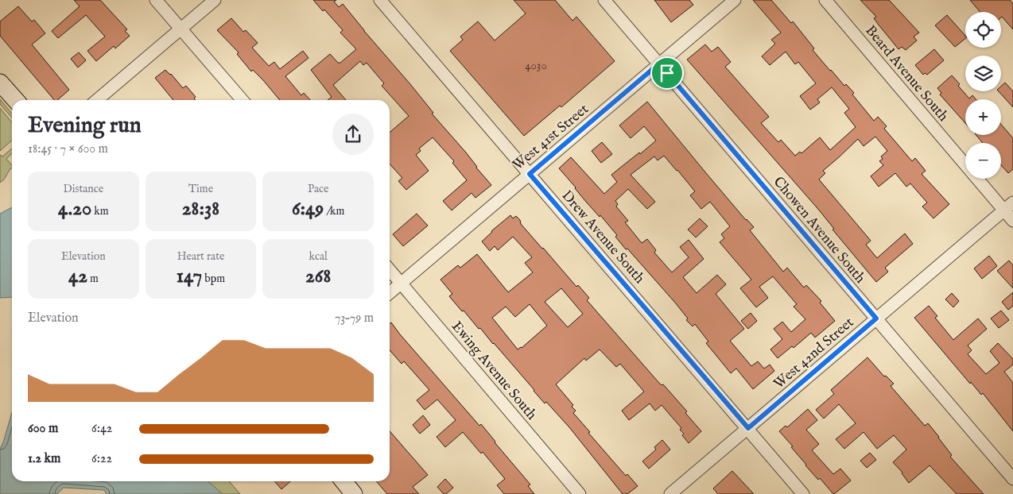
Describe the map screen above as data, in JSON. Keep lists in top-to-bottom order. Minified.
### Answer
{"streets":{"street":["Beard Avenue South","West 41st Street","Chowen Avenue South","Drew Avenue South","West 42nd Street","Ewing Avenue South"]},"crossings":[["Beard Avenue South","West 42nd Street"],["West 41st Street","Chowen Avenue South"],["West 41st Street","Drew Avenue South"],["West 41st Street","Ewing Avenue South"],["Chowen Avenue South","West 42nd Street"],["Drew Avenue South","West 42nd Street"]],"house_numbers":["4030"],"page":{"map_buttons":["+","−"],"heading":["Evening run","18:45 · 7 × 600 m"],"stats":[["Distance","4.20 km"],["Time","28:38"],["Pace","6:49 /km"],["Elevation","42 m"],["Heart rate","147 bpm"],["kcal","268"]],"chart":["Elevation","73–79 m"],"list":[{"name":"600 m","note":"6:42"},{"name":"1.2 km","note":"6:22"}]}}
